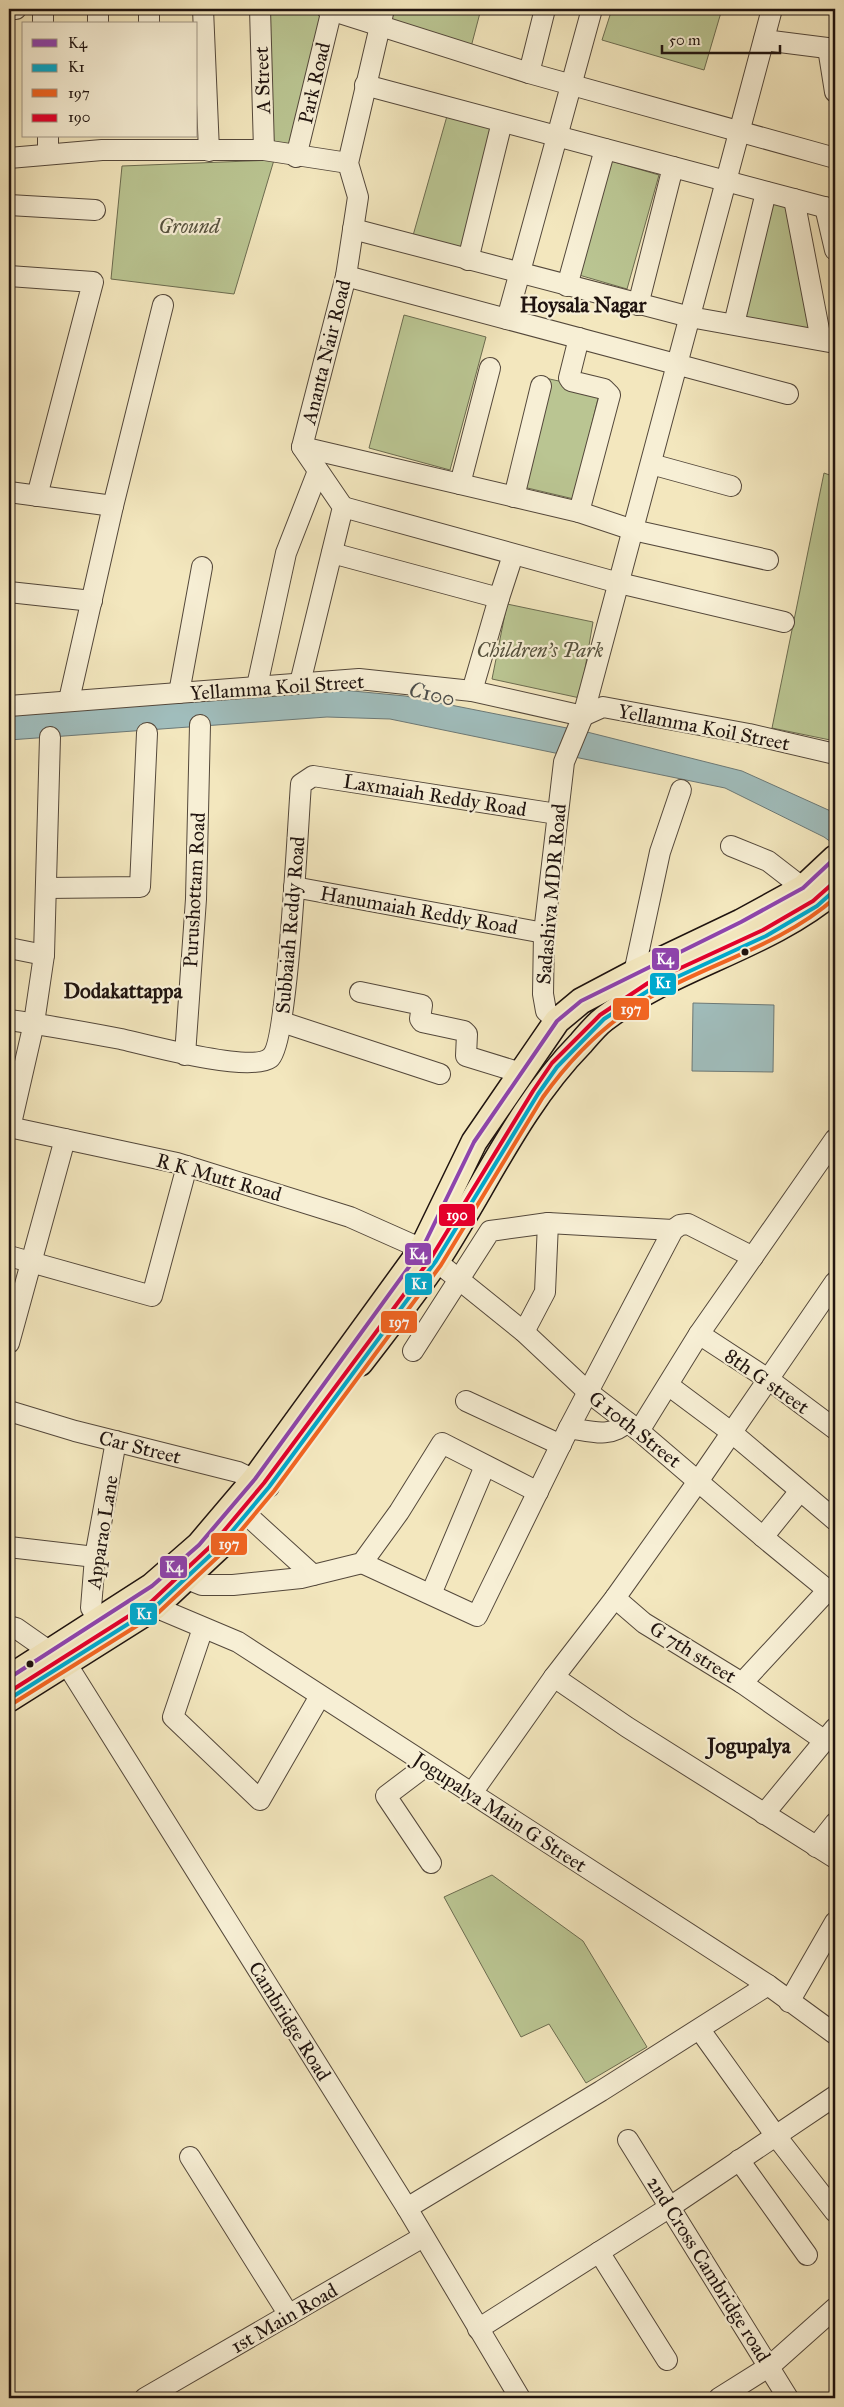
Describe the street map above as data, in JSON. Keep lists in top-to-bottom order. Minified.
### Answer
{"streets":{"street":["A Street","Park Road","Ananta Nair Road","Yellamma Koil Street","Laxmaiah Reddy Road","Purushottam Road","Sadashiva MDR Road","Hanumaiah Reddy Road","Subbaiah Reddy Road","R K Mutt Road","8th G street","G 10th Street","Car Street","Apparao Lane","G 7th street","Jogupalya Main G Street","Cambridge Road","2nd Cross Cambridge road","1st Main Road"]},"crossings":[["Yellamma Koil Street","Sadashiva MDR Road"],["Laxmaiah Reddy Road","Sadashiva MDR Road"],["Laxmaiah Reddy Road","Subbaiah Reddy Road"],["Purushottam Road","Subbaiah Reddy Road"],["Sadashiva MDR Road","Hanumaiah Reddy Road"],["Hanumaiah Reddy Road","Subbaiah Reddy Road"],["R K Mutt Road","G 10th Street"],["G 10th Street","G 7th street"],["Car Street","Apparao Lane"],["Cambridge Road","1st Main Road"]],"districts":["Hoysala Nagar","Dodakattappa","Jogupalya"],"water":["C100"],"parks":["Ground","Children's Park"],"lines":["transit line K4","transit line 190","transit line K1","transit line 197"],"legend":["K4","K1","197","190"],"scale_bar":"50 m"}
